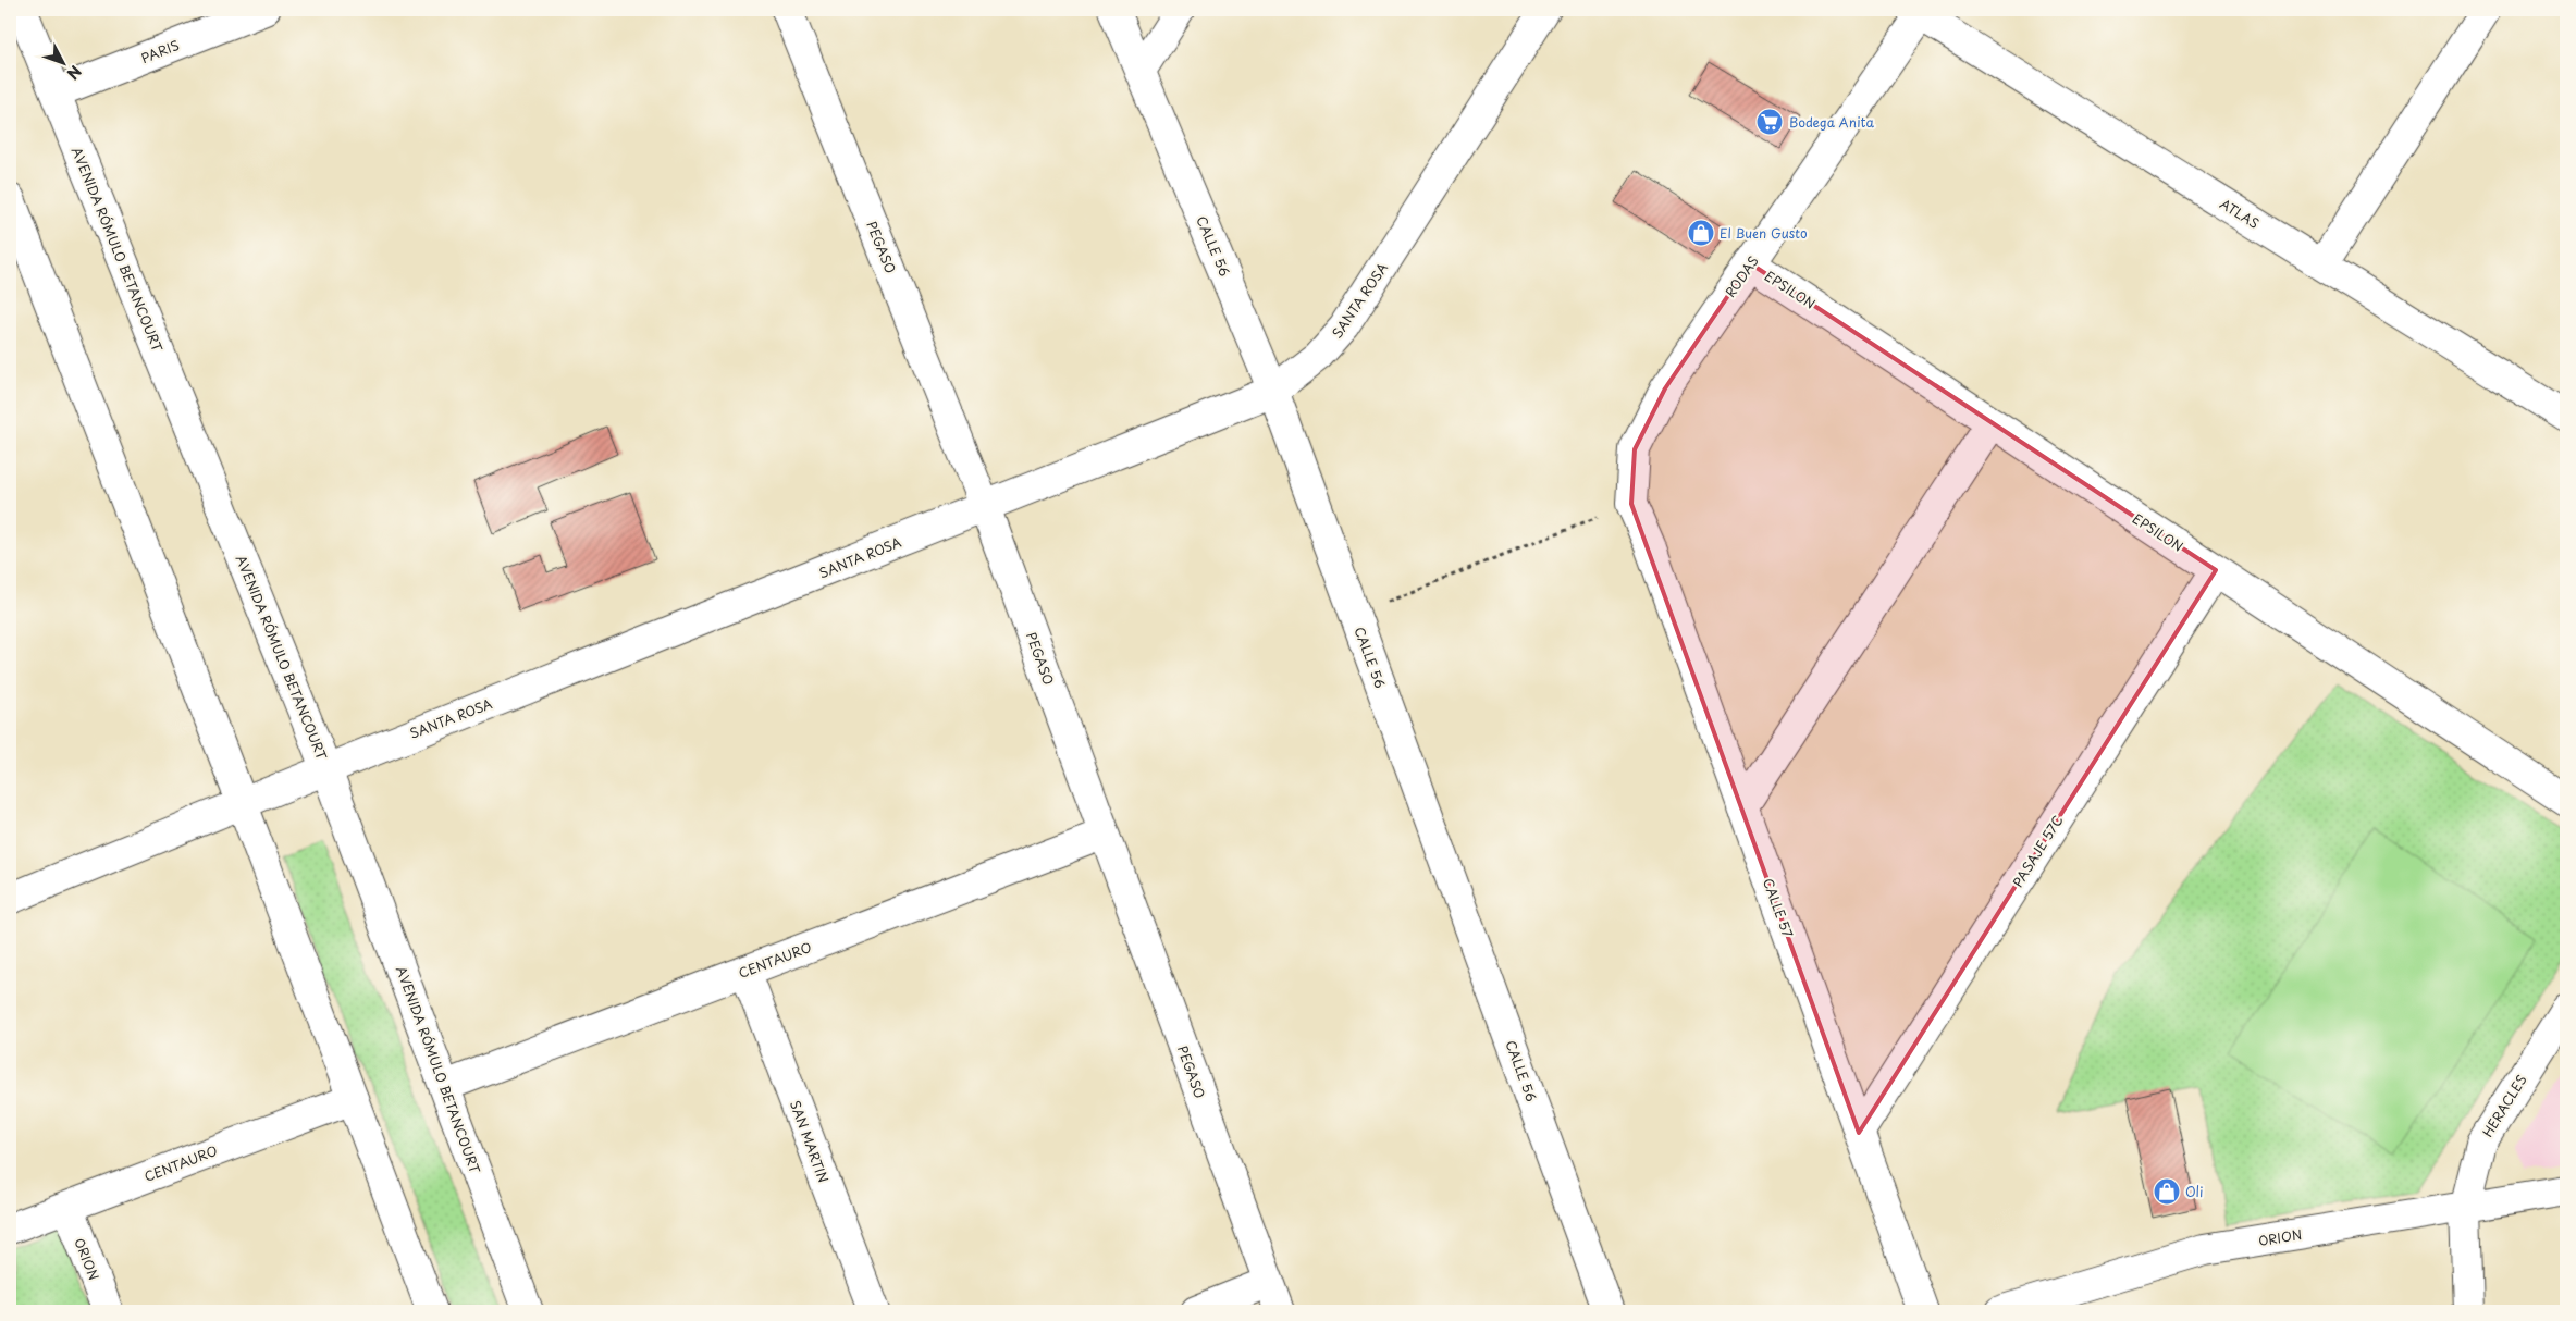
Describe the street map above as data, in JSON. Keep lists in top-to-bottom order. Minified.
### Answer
{"streets":{"street":["PARIS","ATLAS","CALLE 56","PEGASO","AVENIDA RÓMULO BETANCOURT","RODAS","EPSILON","SANTA ROSA","PASAJE 57C","CALLE 57","CENTAURO","HERACLES","SAN MARTIN","ORION"]},"crossings":[["PARIS","AVENIDA RÓMULO BETANCOURT"],["ATLAS","RODAS"],["CALLE 56","SANTA ROSA"],["PEGASO","SANTA ROSA"],["PEGASO","CENTAURO"],["AVENIDA RÓMULO BETANCOURT","SANTA ROSA"],["AVENIDA RÓMULO BETANCOURT","CENTAURO"],["RODAS","EPSILON"],["RODAS","CALLE 57"],["EPSILON","PASAJE 57C"],["PASAJE 57C","CALLE 57"],["CENTAURO","SAN MARTIN"],["CENTAURO","ORION"],["HERACLES","ORION"]],"places":{"supermarket":["Bodega Anita"],"shop":["El Buen Gusto","Oli"]},"north":"bottom right"}
